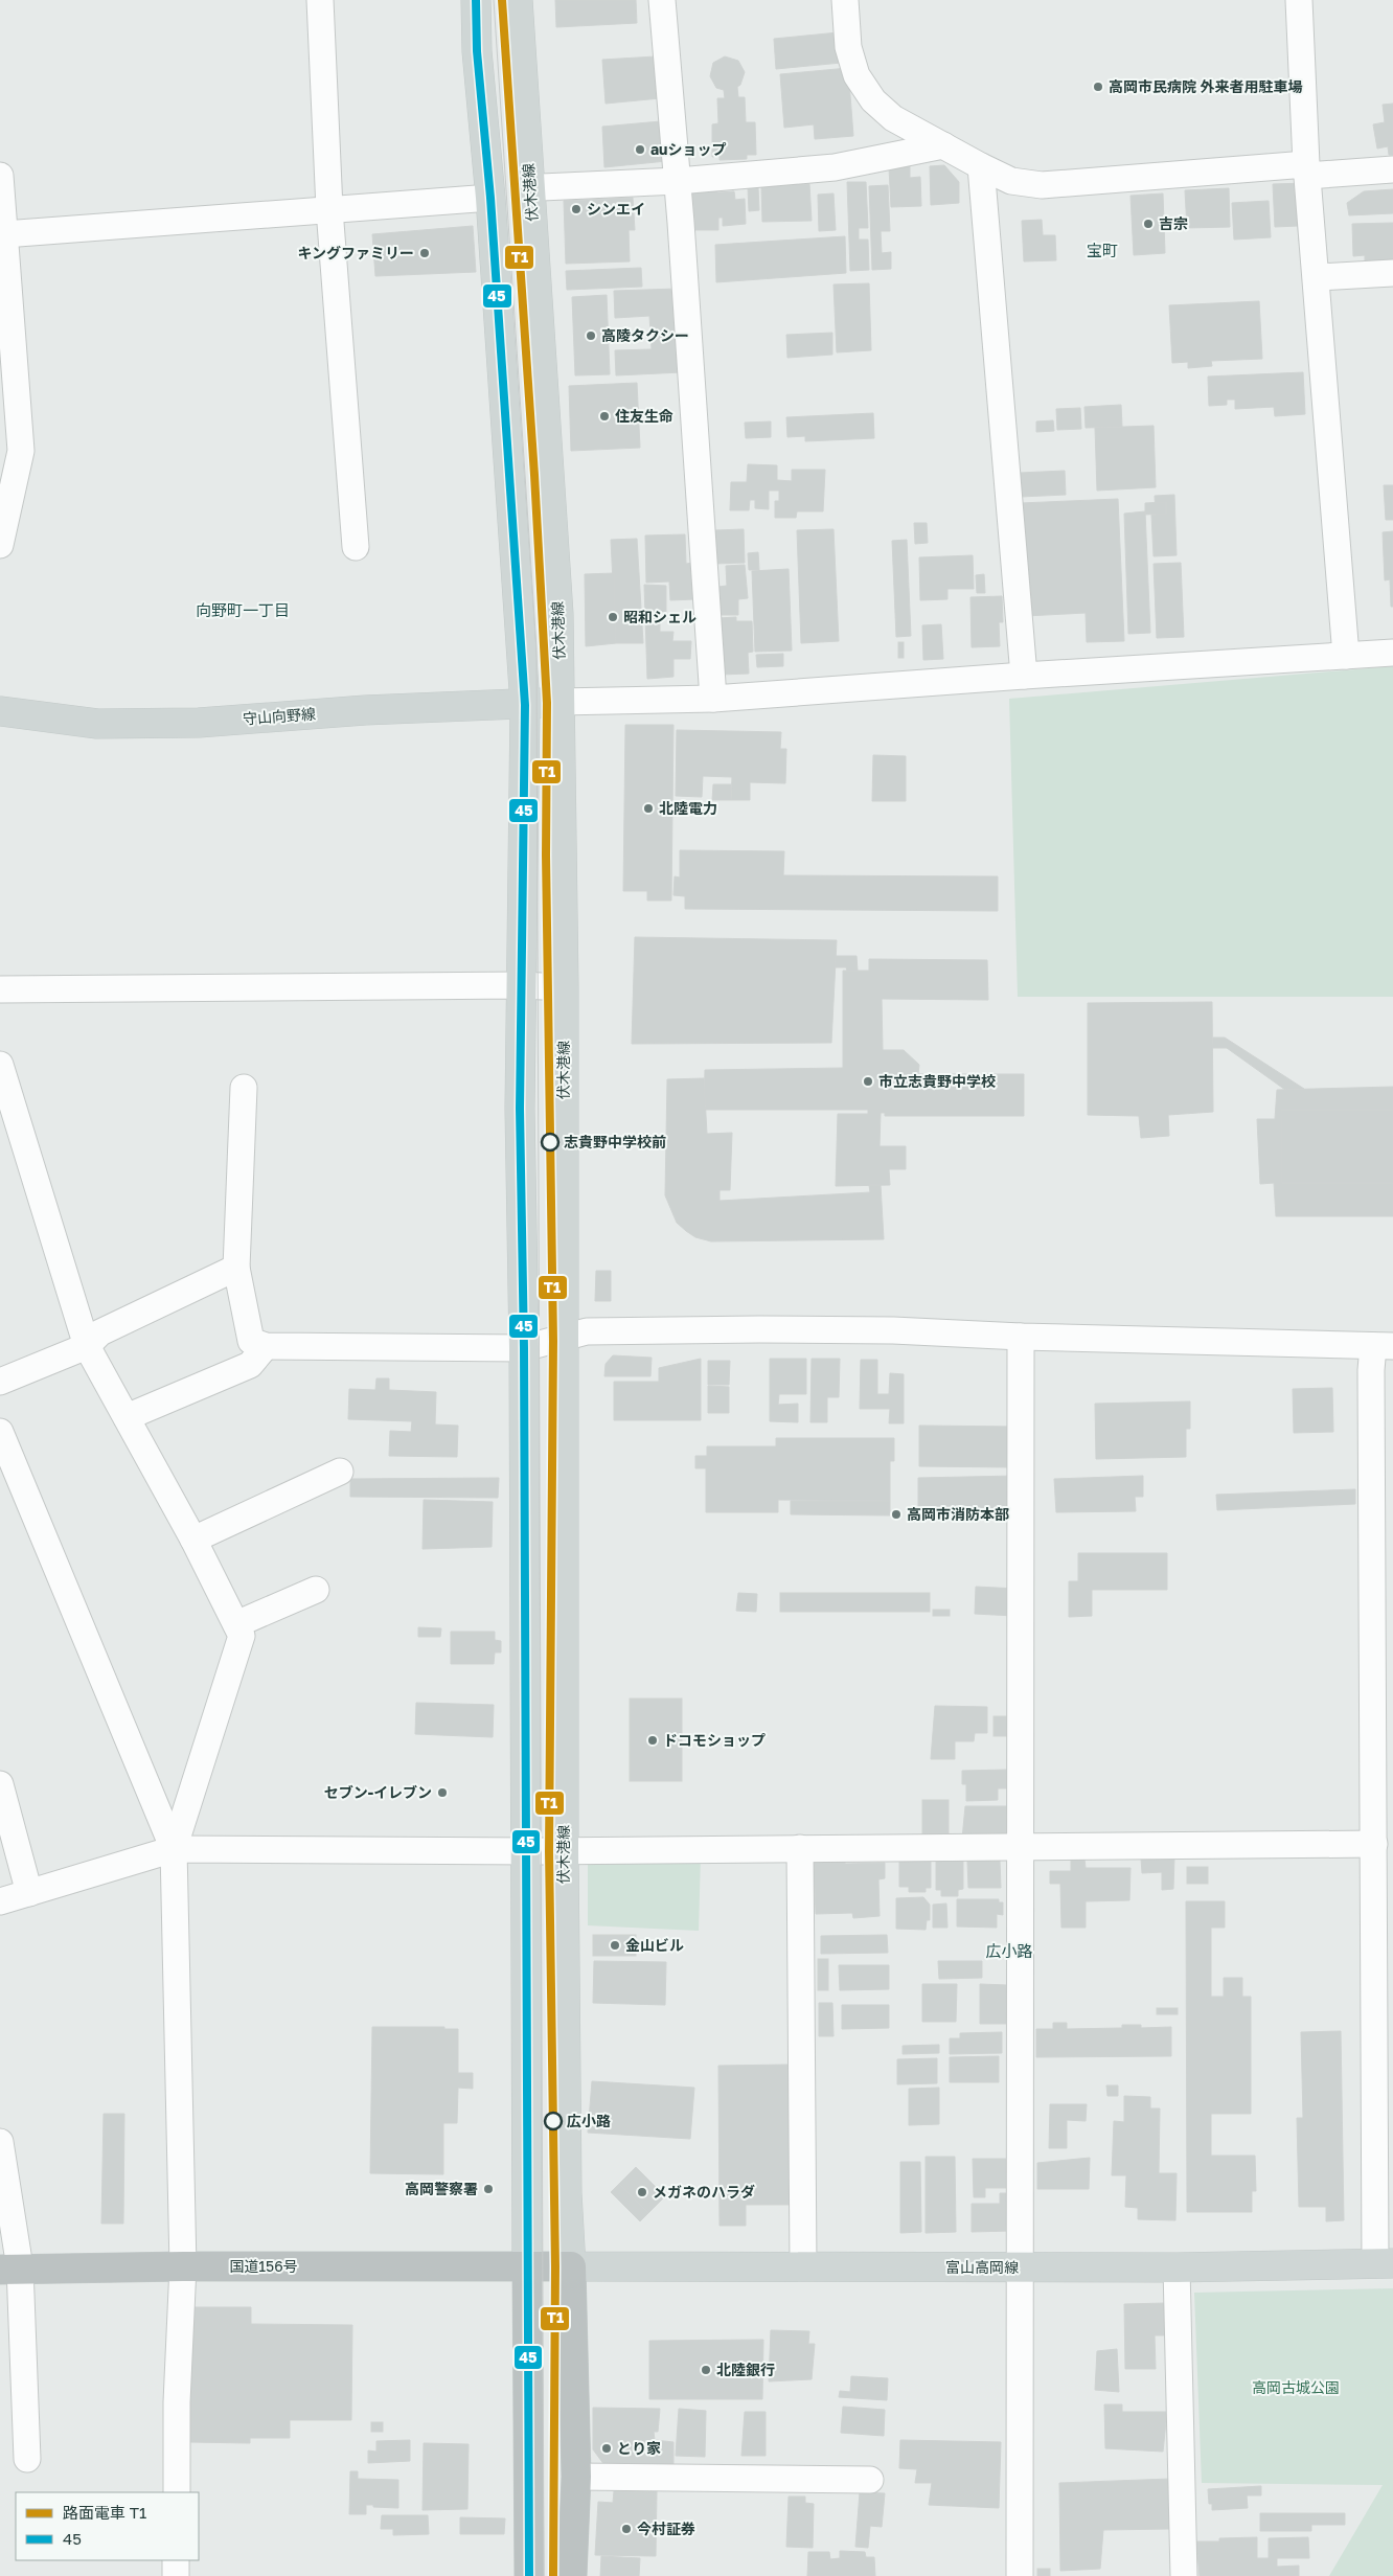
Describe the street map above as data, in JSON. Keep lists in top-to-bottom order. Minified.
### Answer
{"streets":{"highway":["国道156号"],"main road":["伏木港線","守山向野線","富山高岡線"]},"crossings":[["伏木港線","守山向野線"],["伏木港線","国道156号"],["伏木港線","富山高岡線"],["国道156号","富山高岡線"]],"districts":["宝町","向野町一丁目","広小路"],"parks":["高岡古城公園"],"places":["高岡市民病院 外来者用駐車場","auショップ","シンエイ","吉宗","キングファミリー","高陵タクシー","住友生命","昭和シェル","北陸電力","市立志貴野中学校","志貴野中学校前","高岡市消防本部","ドコモショップ","セブン-イレブン","金山ビル","広小路","高岡警察署","メガネのハラダ","北陸銀行","とり家","今村証券"],"lines":["tram line T1","transit line 45"],"legend":["路面電車 T1","45"]}
